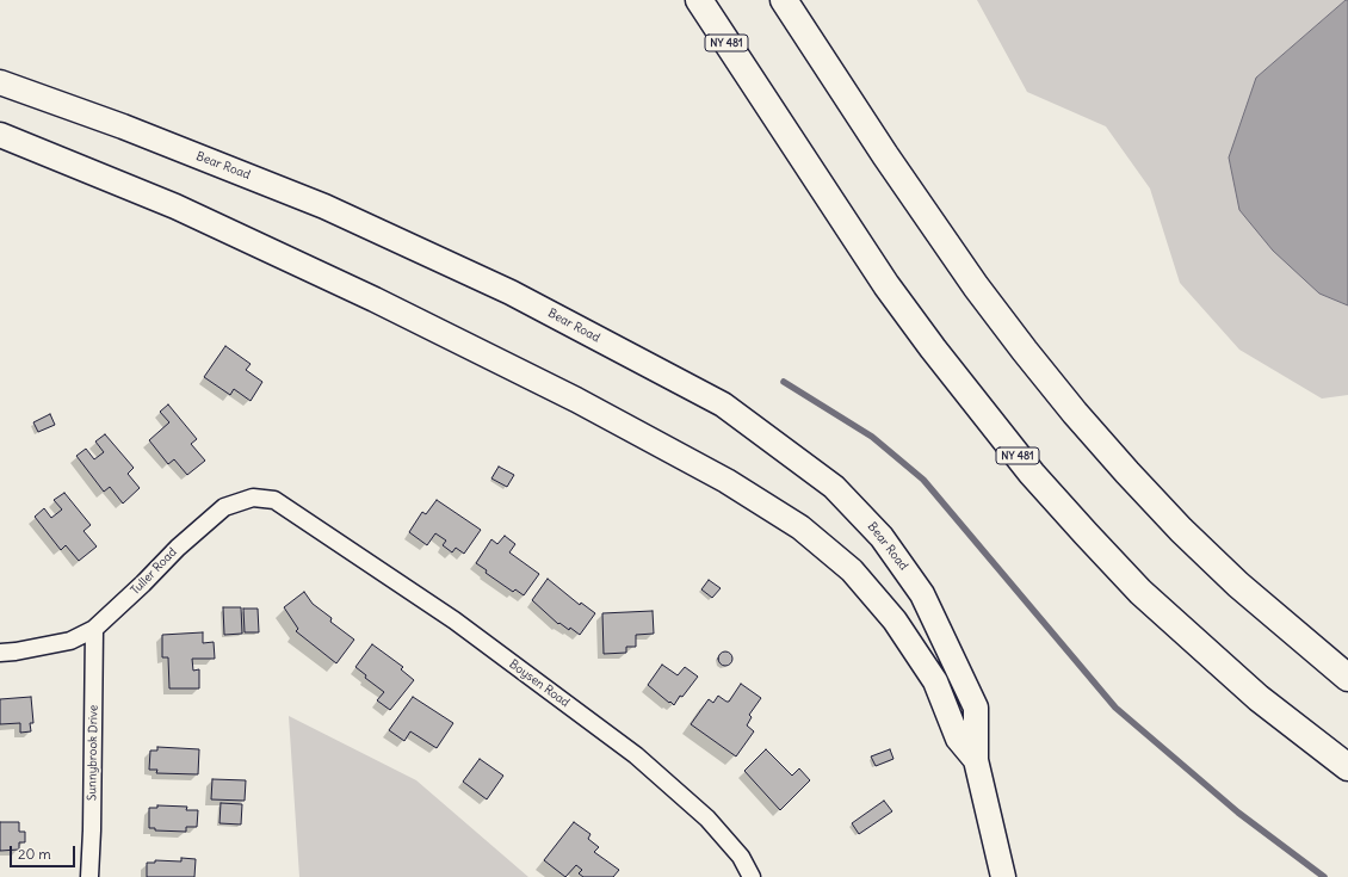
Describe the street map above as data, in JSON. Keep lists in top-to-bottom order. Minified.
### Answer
{"streets":{"highway":["NY 481"],"street":["Bear Road","Tuller Road","Boysen Road","Sunnybrook Drive"]},"crossings":[["Tuller Road","Boysen Road"],["Tuller Road","Sunnybrook Drive"]],"scale_bar":"20 m"}
